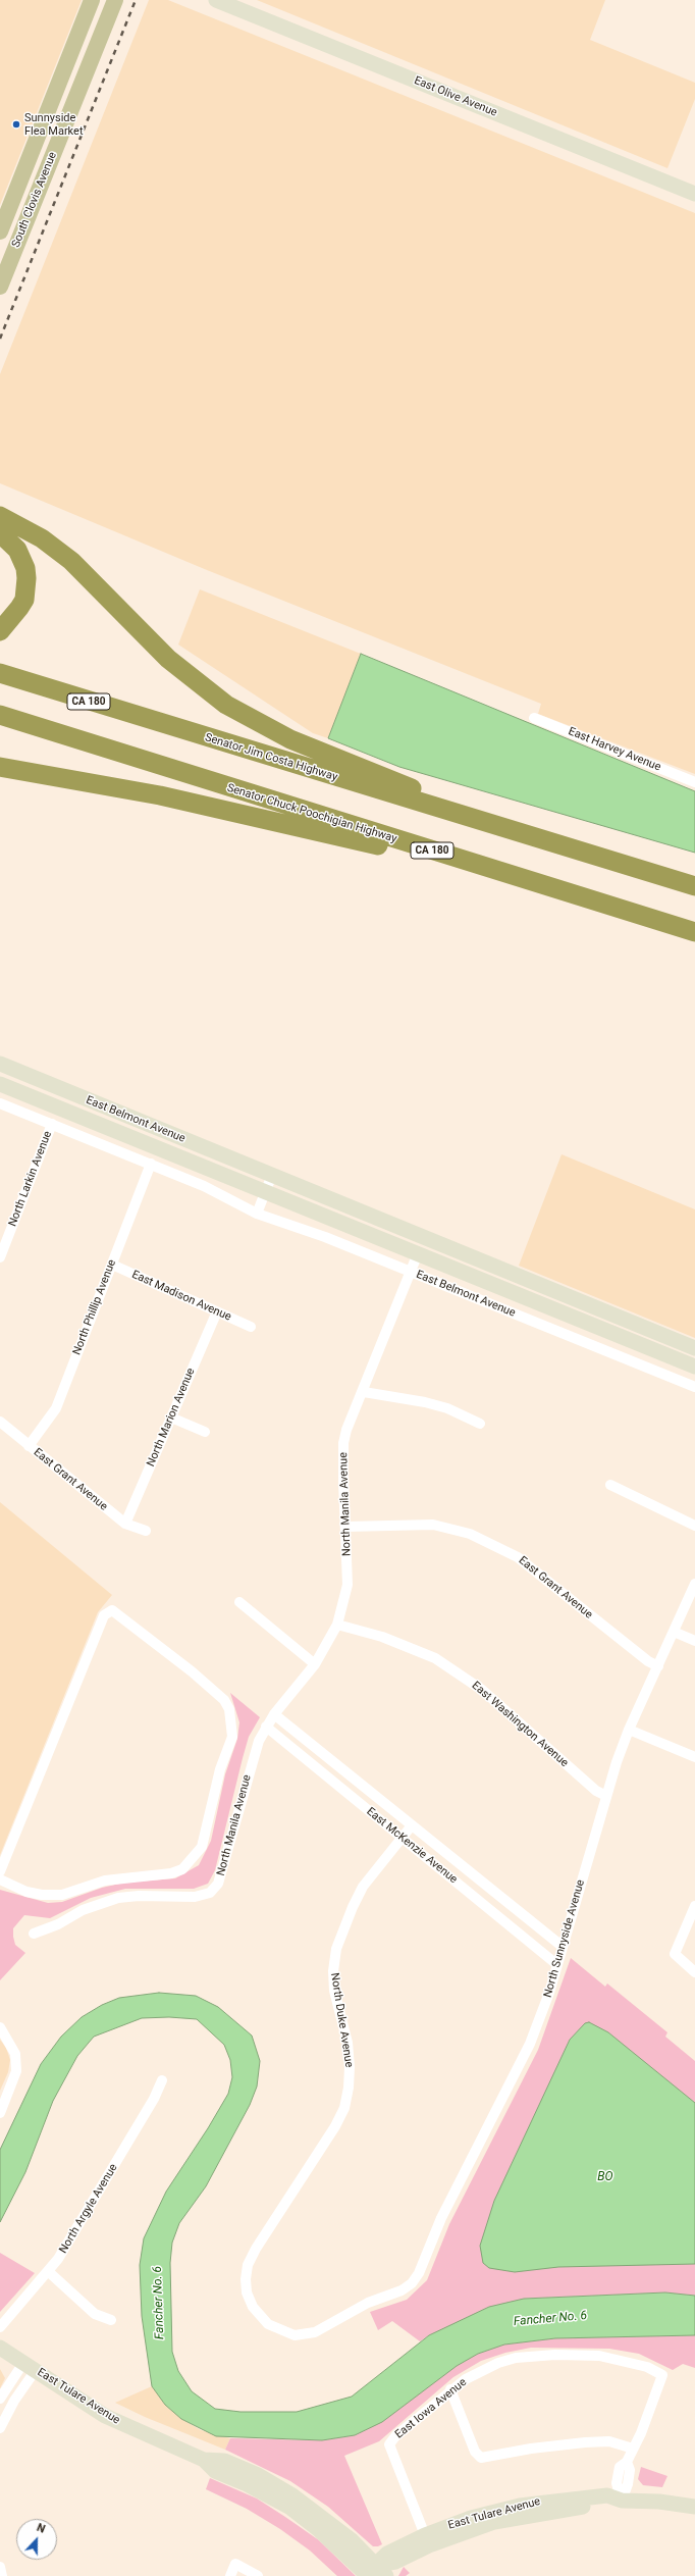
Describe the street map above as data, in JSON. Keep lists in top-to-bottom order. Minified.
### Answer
{"streets":{"highway":["CA 180","Senator Jim Costa Highway","Senator Chuck Poochigian Highway"],"main road":["South Clovis Avenue"],"street":["East Olive Avenue","East Harvey Avenue","East Belmont Avenue","North Larkin Avenue","East Madison Avenue","North Phillip Avenue","North Marion Avenue","East Grant Avenue","North Manila Avenue","East Washington Avenue","East McKenzie Avenue","North Sunnyside Avenue","North Duke Avenue","North Argyle Avenue","East Tulare Avenue","East Iowa Avenue"]},"crossings":[["CA 180","Senator Jim Costa Highway"],["East Belmont Avenue","North Larkin Avenue"],["East Belmont Avenue","North Phillip Avenue"],["East Belmont Avenue","North Manila Avenue"],["East Madison Avenue","North Phillip Avenue"],["East Madison Avenue","North Marion Avenue"],["North Phillip Avenue","East Grant Avenue"],["North Marion Avenue","East Grant Avenue"],["East Grant Avenue","North Manila Avenue"],["East Grant Avenue","North Sunnyside Avenue"],["North Manila Avenue","East Washington Avenue"],["North Manila Avenue","East McKenzie Avenue"],["East Washington Avenue","North Sunnyside Avenue"],["East McKenzie Avenue","North Sunnyside Avenue"],["East McKenzie Avenue","North Duke Avenue"],["North Sunnyside Avenue","North Duke Avenue"],["East Tulare Avenue","East Iowa Avenue"]],"water":["BO","Fancher No. 6"],"places":["Sunnyside Flea Market"],"north":"top"}
